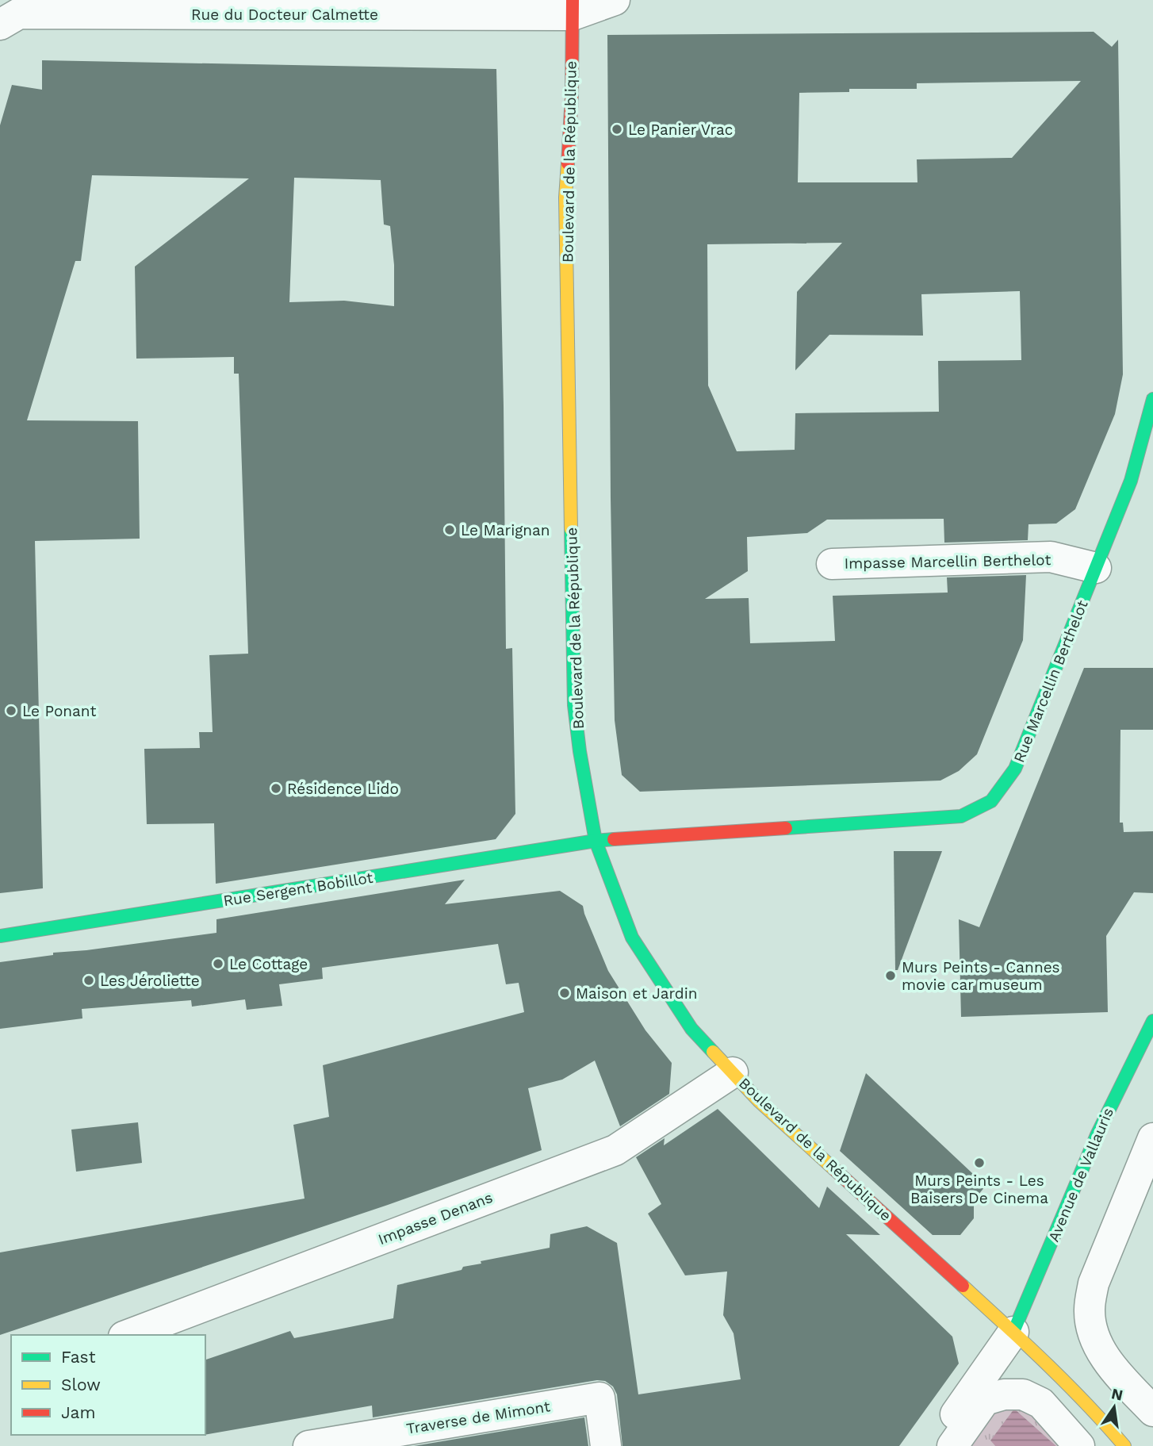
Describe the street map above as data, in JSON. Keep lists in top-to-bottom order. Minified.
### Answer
{"streets":{"street":["Rue du Docteur Calmette","Boulevard de la République","Impasse Marcellin Berthelot","Rue Marcellin Berthelot","Rue Sergent Bobillot","Avenue de Vallauris","Impasse Denans","Traverse de Mimont"]},"crossings":[["Rue du Docteur Calmette","Boulevard de la République"],["Boulevard de la République","Rue Marcellin Berthelot"],["Boulevard de la République","Rue Sergent Bobillot"],["Boulevard de la République","Avenue de Vallauris"],["Boulevard de la République","Impasse Denans"],["Impasse Marcellin Berthelot","Rue Marcellin Berthelot"],["Rue Marcellin Berthelot","Rue Sergent Bobillot"]],"places":["Le Panier Vrac","Le Marignan","Le Ponant","Résidence Lido","Le Cottage","Murs Peints - Cannes movie car museum","Les Jéroliette","Maison et Jardin","Murs Peints - Les Baisers De Cinema"],"legend":["Fast","Slow","Jam"],"north":"top"}
